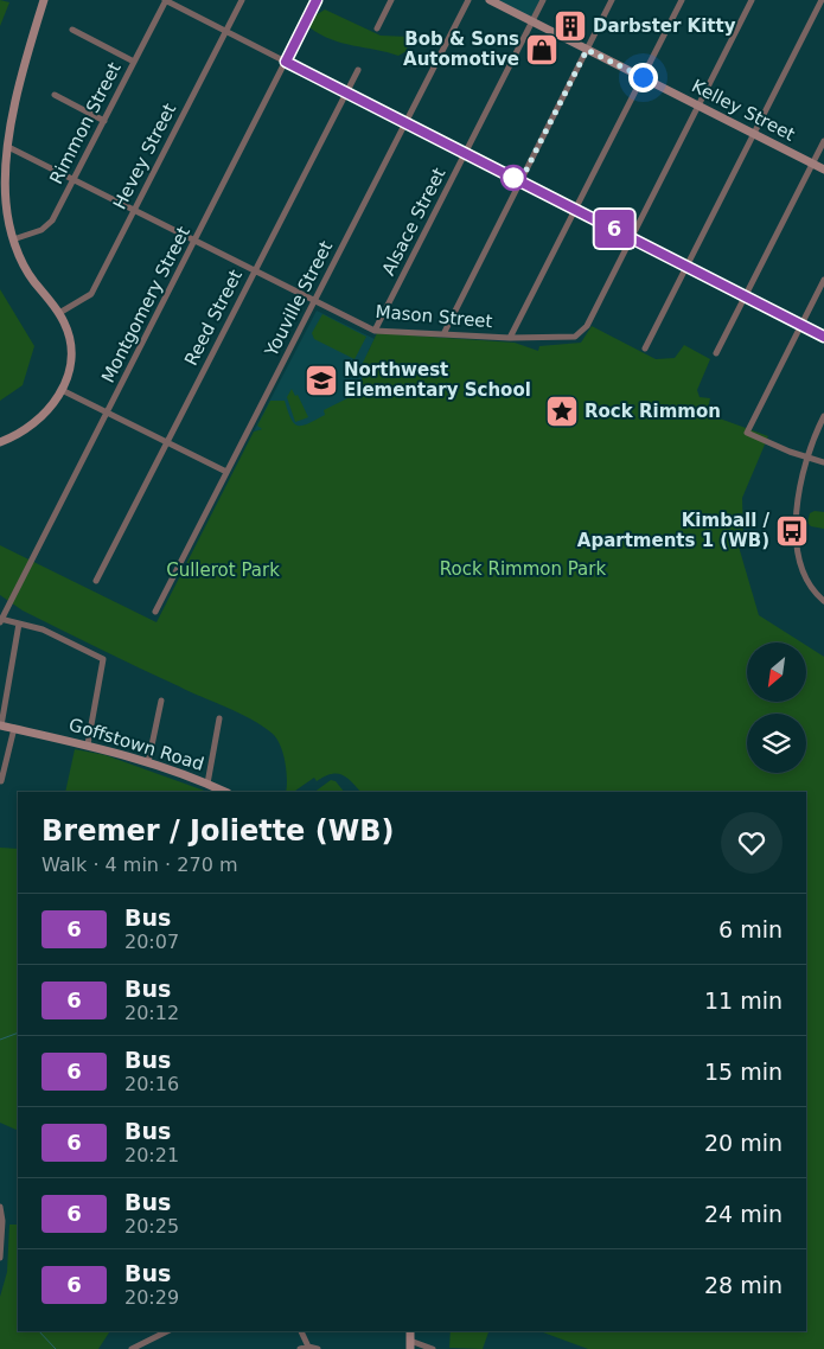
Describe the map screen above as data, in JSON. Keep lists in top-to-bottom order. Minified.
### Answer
{"streets":{"street":["Kelley Street","Rimmon Street","Hevey Street","Alsace Street","Youville Street","Montgomery Street","Mason Street","Reed Street","Goffstown Road"]},"crossings":[["Kelley Street","Alsace Street"],["Rimmon Street","Mason Street"],["Hevey Street","Mason Street"],["Alsace Street","Mason Street"],["Youville Street","Mason Street"],["Montgomery Street","Mason Street"],["Mason Street","Reed Street"]],"parks":["Rock Rimmon Park","Cullerot Park"],"places":{"building":["Darbster Kitty"],"shop":["Bob & Sons Automotive"],"school or university":["Northwest Elementary School"],"place":["Rock Rimmon"],"bus stop":["Kimball / Apartments 1 (WB)"]},"lines":["bus line 6"],"north":"bottom left","page":{"on_map":"6","heading":["Bremer / Joliette (WB)","Walk · 4 min · 270 m"],"list":[{"mark":"6","name":"Bus","note":"20:07","value":"6 min"},{"mark":"6","name":"Bus","note":"20:12","value":"11 min"},{"mark":"6","name":"Bus","note":"20:16","value":"15 min"},{"mark":"6","name":"Bus","note":"20:21","value":"20 min"},{"mark":"6","name":"Bus","note":"20:25","value":"24 min"},{"mark":"6","name":"Bus","note":"20:29","value":"28 min"}]}}
